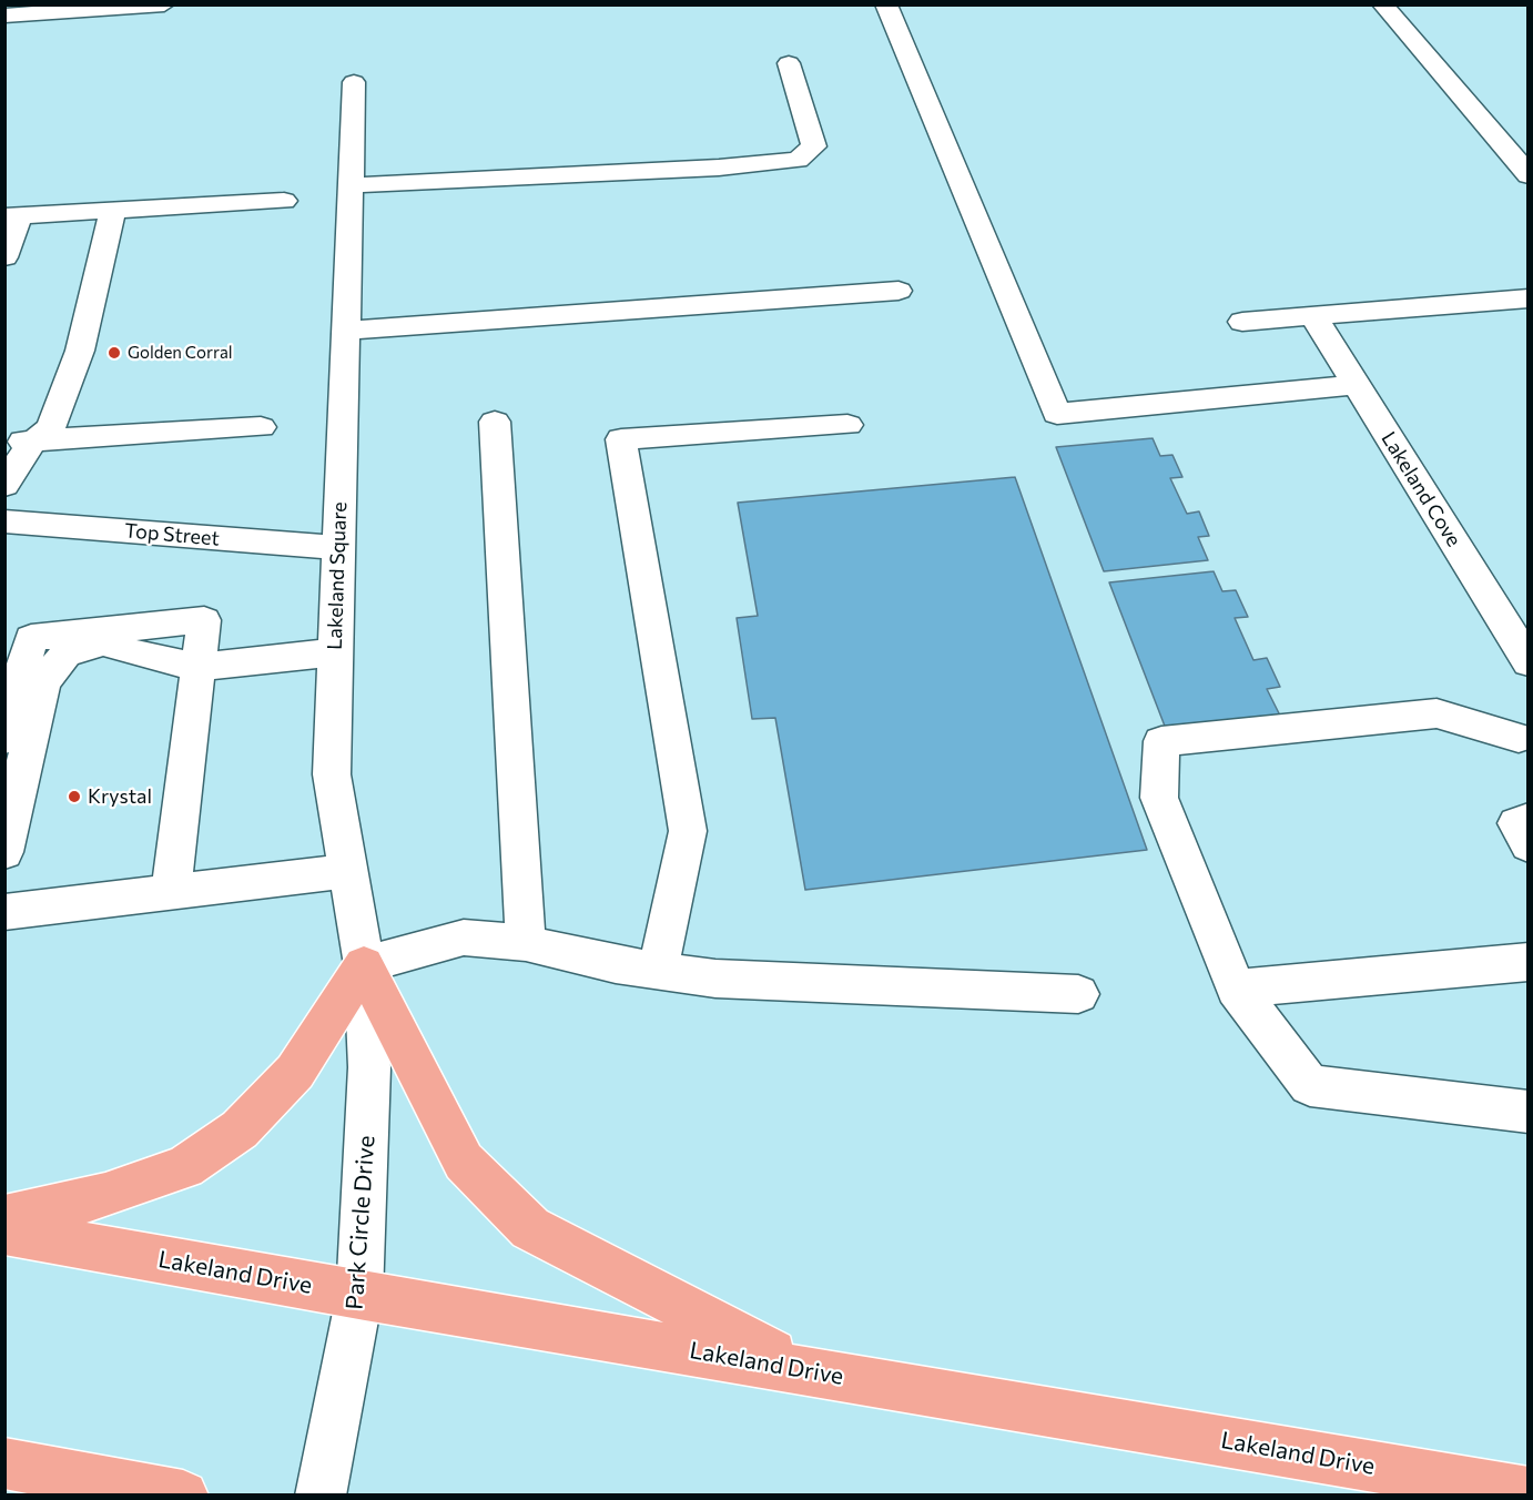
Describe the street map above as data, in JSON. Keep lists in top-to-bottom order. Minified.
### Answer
{"streets":{"highway":["Lakeland Drive"],"street":["Lakeland Cove","Top Street","Lakeland Square","Park Circle Drive"]},"crossings":[["Top Street","Lakeland Square"],["Lakeland Square","Park Circle Drive"],["Park Circle Drive","Lakeland Drive"]],"places":["Golden Corral","Krystal"]}
